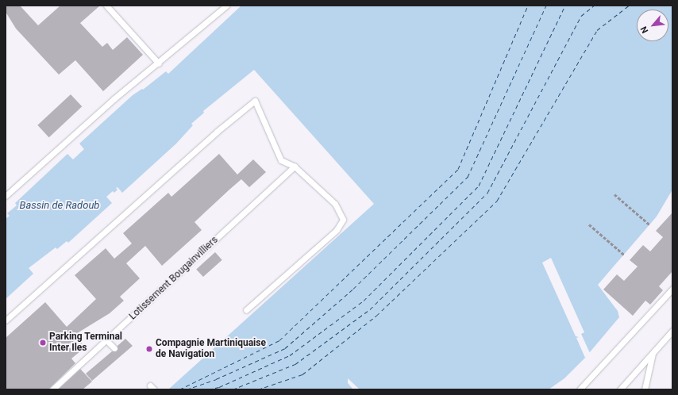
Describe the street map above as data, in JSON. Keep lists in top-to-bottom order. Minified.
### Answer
{"streets":{"lane":["Lotissement Bougainvilliers"]},"water":["Bassin de Radoub"],"places":["Parking Terminal Inter Iles","Compagnie Martiniquaise de Navigation"],"north":"bottom left"}
